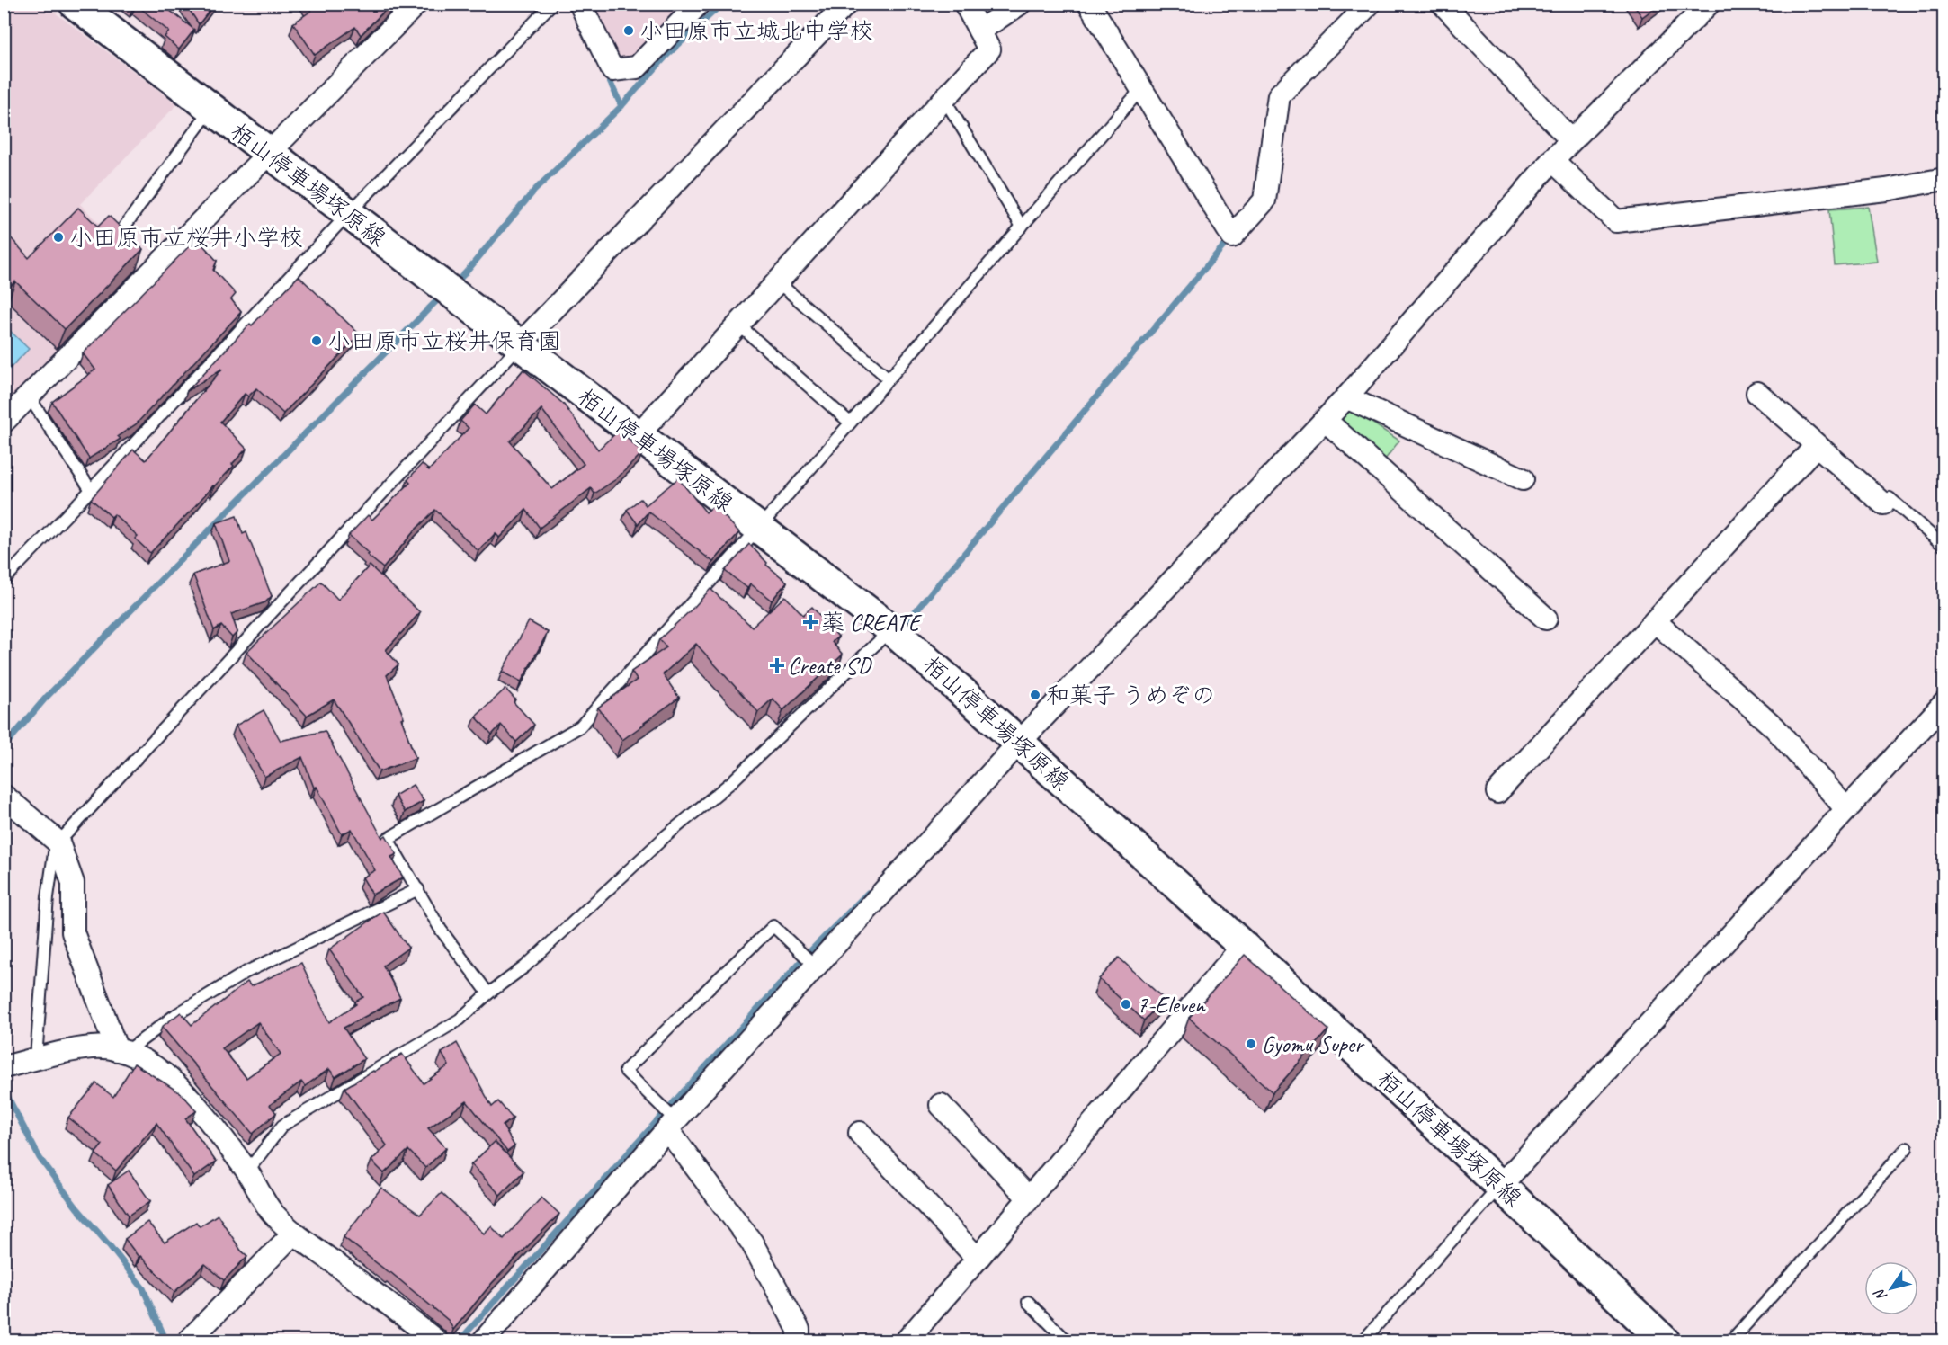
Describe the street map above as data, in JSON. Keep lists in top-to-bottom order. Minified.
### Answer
{"streets":{"main road":["栢山停車場塚原線"]},"places":{"other":["小田原市立城北中学校","小田原市立桜井小学校","小田原市立桜井保育園","和菓子 うめぞの","7-Eleven","Gyomu Super"],"health":["薬 CREATE","Create SD"]},"north":"bottom left"}
